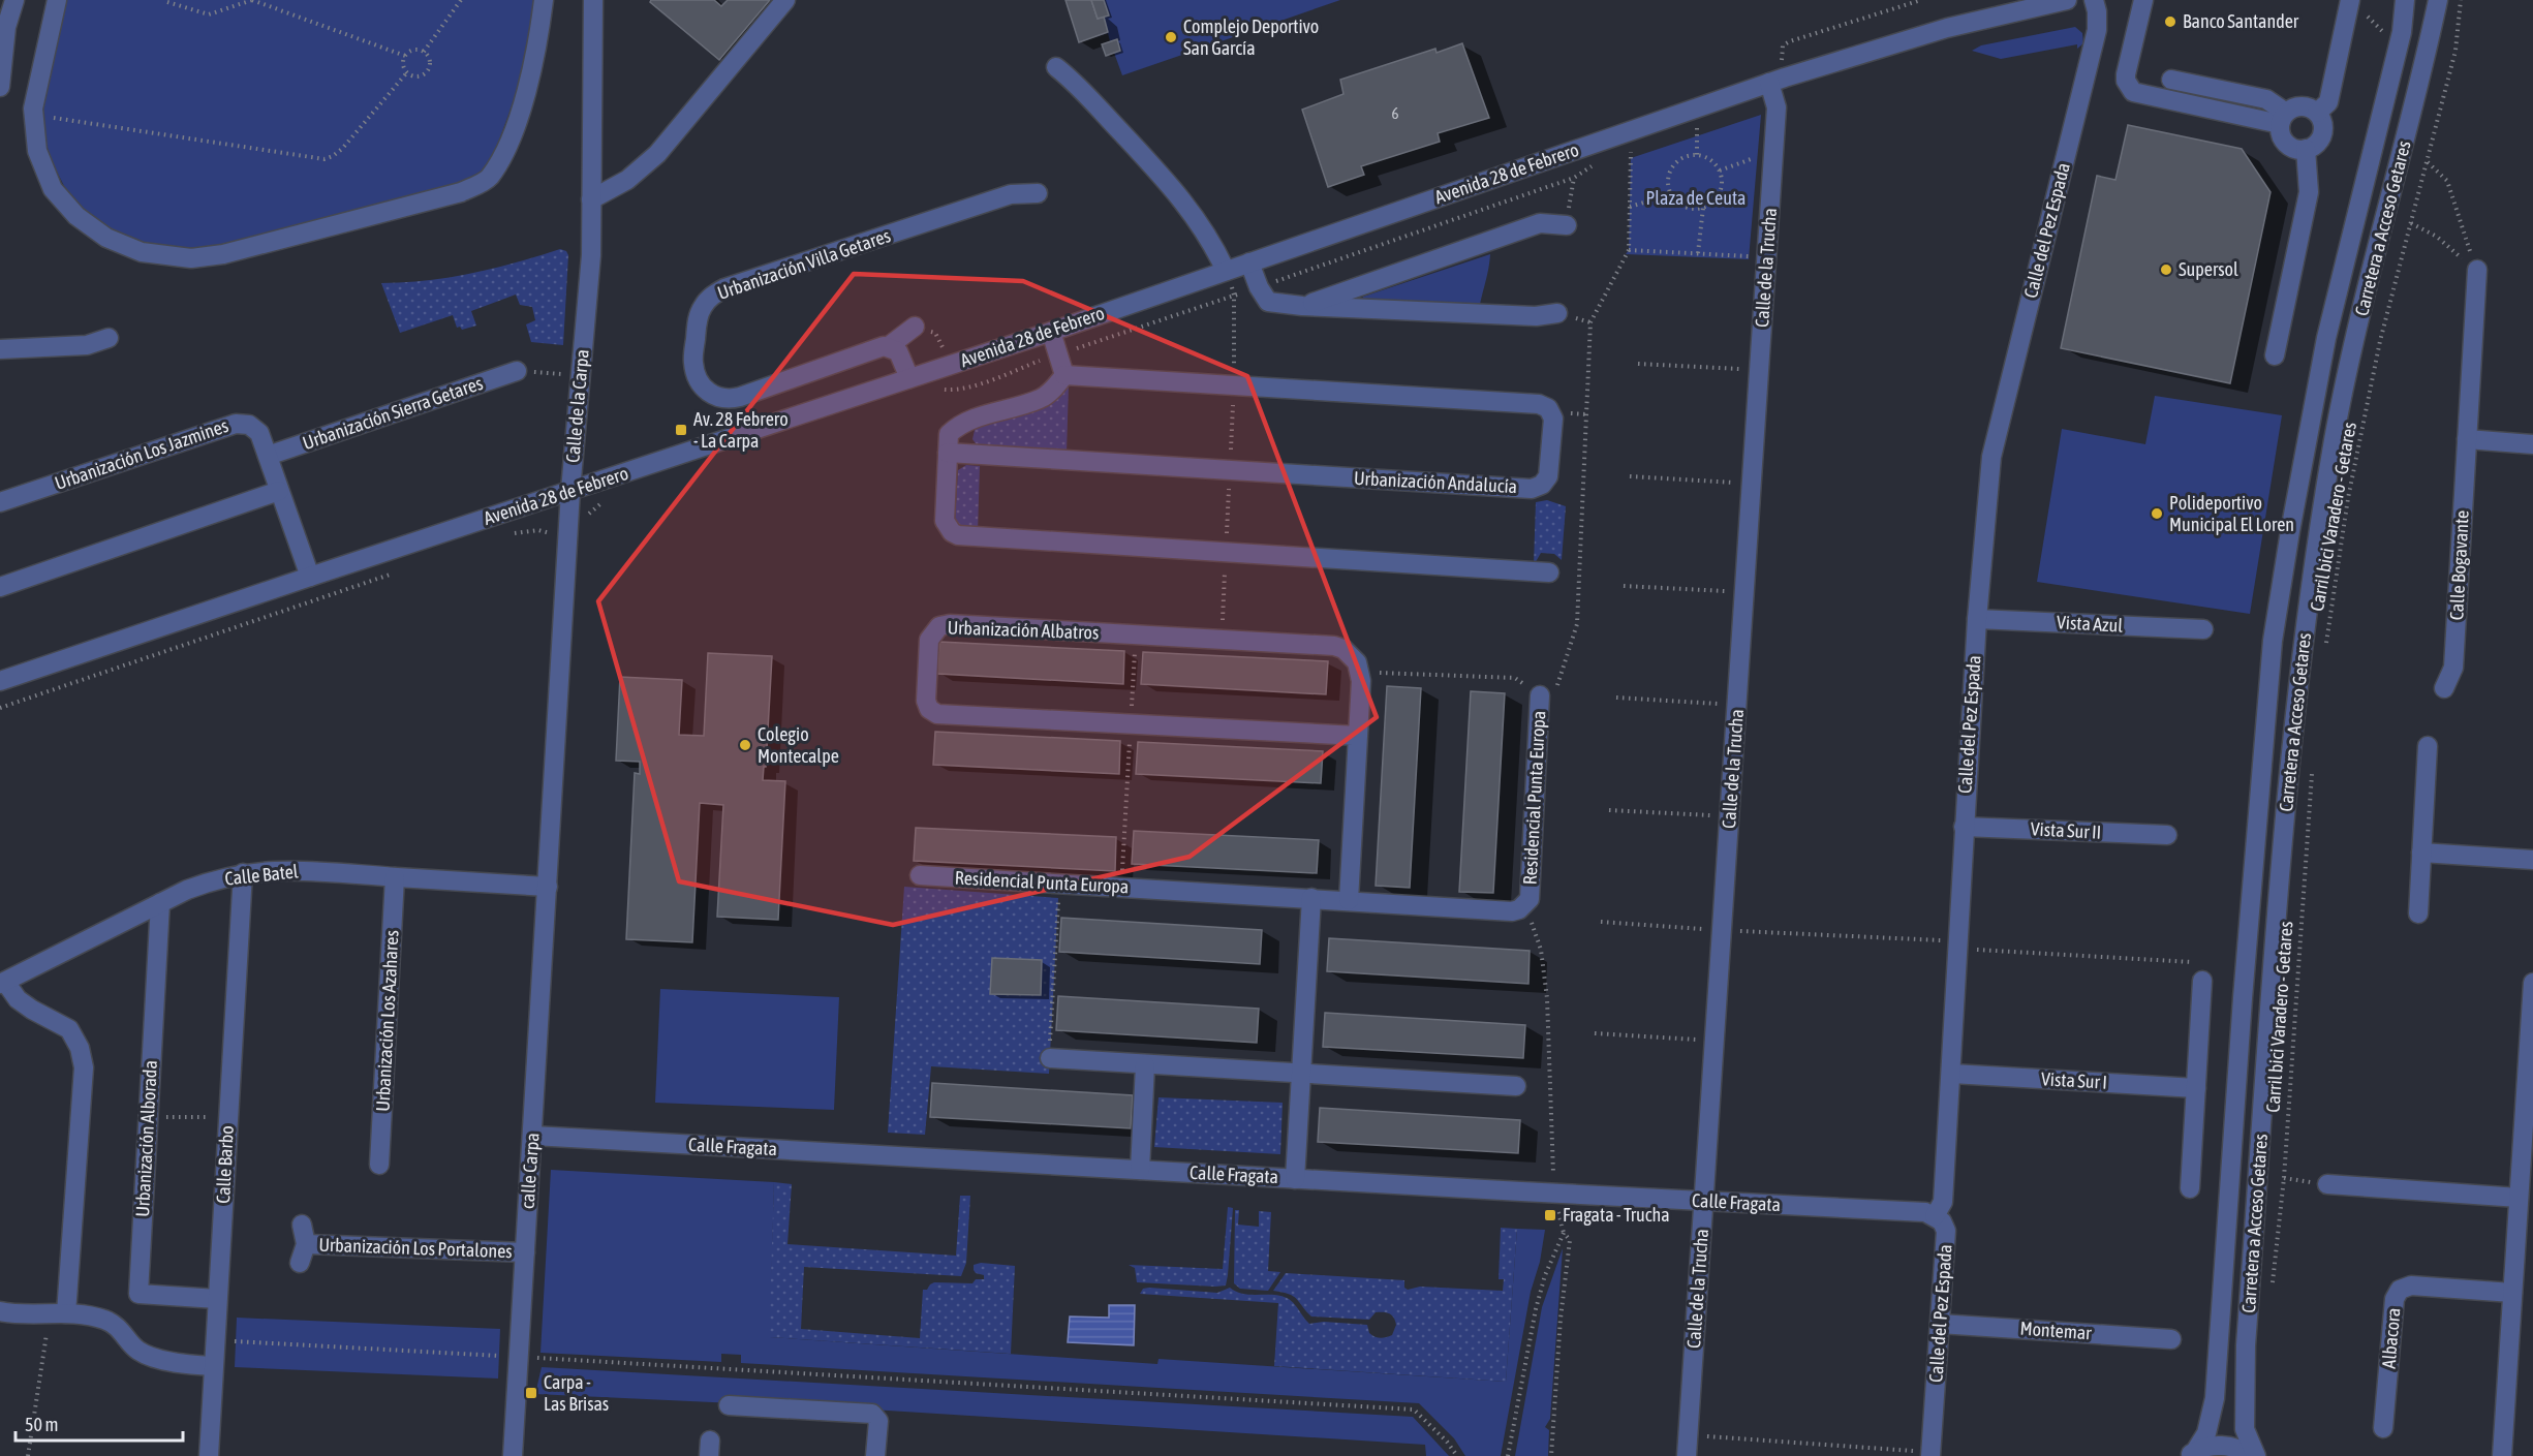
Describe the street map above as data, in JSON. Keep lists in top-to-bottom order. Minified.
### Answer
{"streets":{"street":["Avenida 28 de Febrero","Carretera a Acceso Getares","Calle del Pez Espada","Urbanización Villa Getares","Calle de la Trucha","Calle de la Carpa","Urbanización Sierra Getares","Urbanización Los Jazmines","Urbanización Andalucía","Calle Bogavante","Vista Azul","Urbanización Albatros","Residencial Punta Europa","Vista Sur II","Calle Batel","Urbanización Los Azahares","Vista Sur I","Urbanización Alborada","Calle Fragata","Calle Barbo","calle Carpa","Urbanización Los Portalones","Montemar","Albacora"],"path":["Carril bici Varadero - Getares"]},"crossings":[["Avenida 28 de Febrero","Calle de la Trucha"],["Avenida 28 de Febrero","Calle de la Carpa"],["Avenida 28 de Febrero","Urbanización Los Jazmines"],["Calle del Pez Espada","Vista Azul"],["Calle del Pez Espada","Vista Sur II"],["Calle del Pez Espada","Vista Sur I"],["Calle del Pez Espada","Calle Fragata"],["Calle del Pez Espada","Montemar"],["Calle de la Trucha","Calle Fragata"],["Calle de la Carpa","Calle Batel"],["Calle de la Carpa","calle Carpa"],["Urbanización Sierra Getares","Urbanización Los Jazmines"],["Urbanización Albatros","Residencial Punta Europa"],["Calle Batel","Urbanización Los Azahares"],["Calle Batel","Urbanización Alborada"],["Calle Batel","Calle Barbo"],["Calle Batel","calle Carpa"],["Urbanización Alborada","Calle Barbo"],["Calle Fragata","calle Carpa"],["calle Carpa","Urbanización Los Portalones"]],"parks":["Plaza de Ceuta"],"places":{"other":["Banco Santander","Complejo Deportivo San García","Supersol","Polideportivo Municipal El Loren","Colegio Montecalpe"],"transit":["Av. 28 Febrero - La Carpa","Fragata - Trucha","Carpa - Las Brisas"]},"house_numbers":["6"],"scale_bar":"50 m"}
